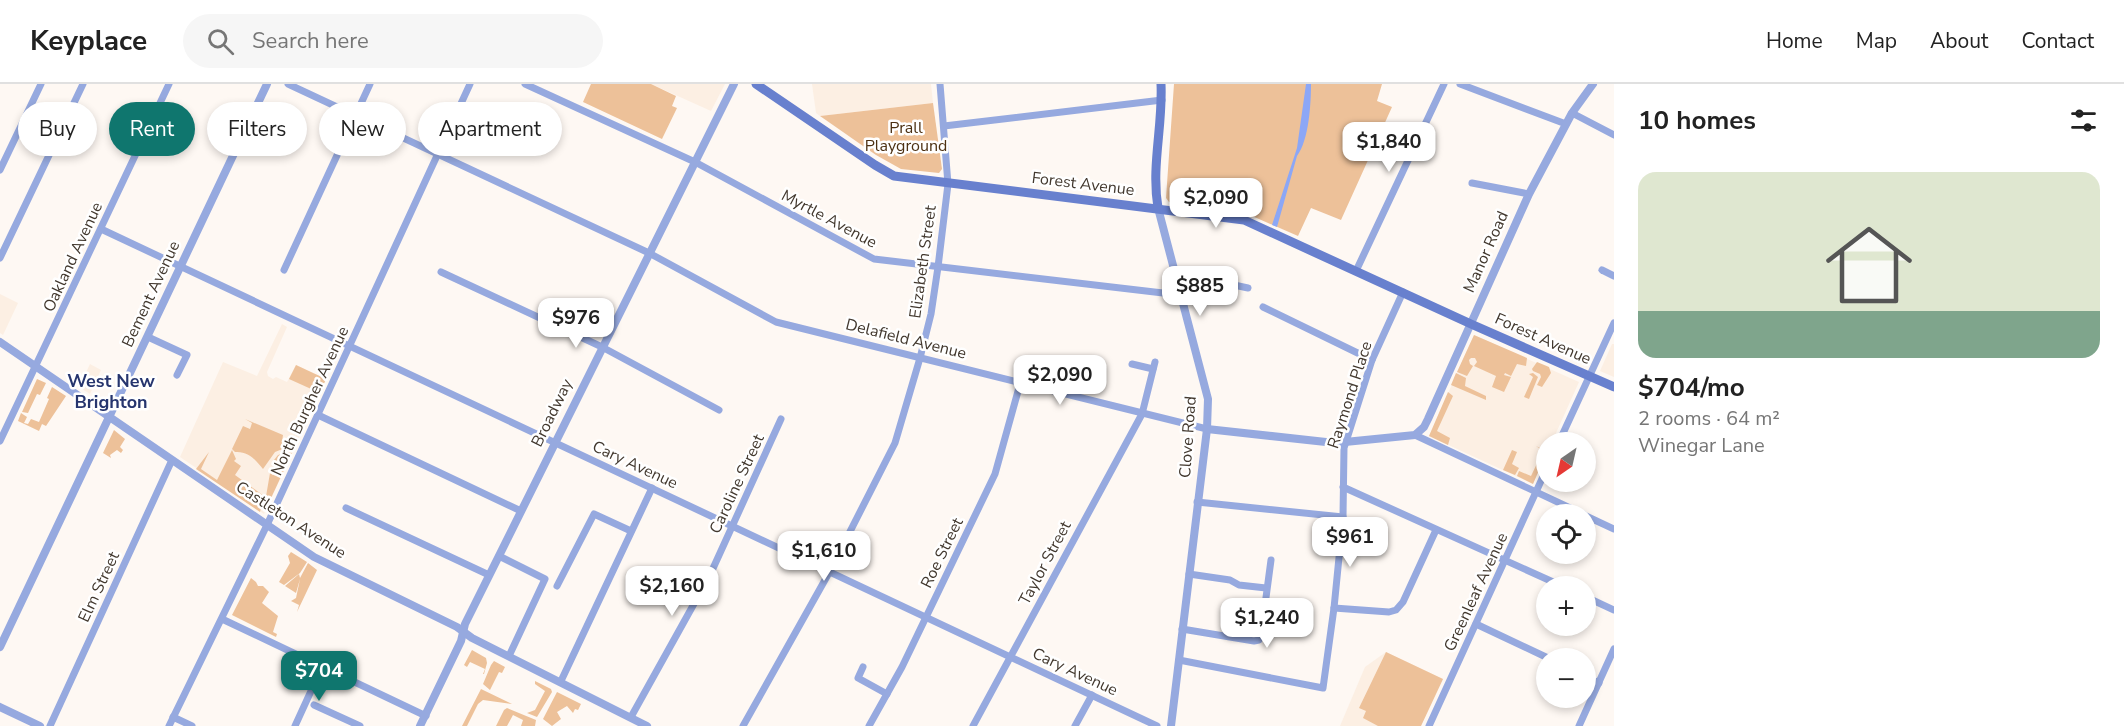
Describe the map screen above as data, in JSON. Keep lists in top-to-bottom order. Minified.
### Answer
{"streets":{"main road":["Forest Avenue","Clove Road"],"street":["Myrtle Avenue","Manor Road","Oakland Avenue","Elizabeth Street","Bement Avenue","Delafield Avenue","Raymond Place","North Burgher Avenue","Broadway","Cary Avenue","Caroline Street","Castleton Avenue","Roe Street","Taylor Street","Elm Street","Greenleaf Avenue"]},"crossings":[["Forest Avenue","Manor Road"],["Forest Avenue","Elizabeth Street"],["Forest Avenue","Raymond Place"],["Forest Avenue","Clove Road"],["Myrtle Avenue","Elizabeth Street"],["Myrtle Avenue","Broadway"],["Myrtle Avenue","Clove Road"],["Manor Road","Delafield Avenue"],["Oakland Avenue","Cary Avenue"],["Oakland Avenue","Castleton Avenue"],["Elizabeth Street","Delafield Avenue"],["Elizabeth Street","Cary Avenue"],["Bement Avenue","Cary Avenue"],["Bement Avenue","Castleton Avenue"],["Delafield Avenue","Raymond Place"],["Delafield Avenue","Broadway"],["Delafield Avenue","Clove Road"],["Delafield Avenue","Roe Street"],["Delafield Avenue","Taylor Street"],["Raymond Place","Clove Road"],["North Burgher Avenue","Cary Avenue"],["North Burgher Avenue","Castleton Avenue"],["Broadway","Cary Avenue"],["Broadway","Castleton Avenue"],["Cary Avenue","Caroline Street"],["Cary Avenue","Roe Street"],["Cary Avenue","Taylor Street"],["Caroline Street","Castleton Avenue"],["Castleton Avenue","Elm Street"]],"districts":["West New Brighton"],"parks":["Prall Playground"],"north":"bottom left","page":{"header":"Keyplace","search":"Search here","nav":["Home","Map","About","Contact"],"heading":"10 homes","chip":["Buy","Rent","Filters","New","Apartment"],"price":["$1,840","$2,090","$885","$976","$2,090","$961","$1,610","$2,160","$1,240","$704"],"list":[{"name":"$704/mo","note":"2 rooms · 64 m² · Winegar Lane"}],"map_buttons":["+","−"]}}
